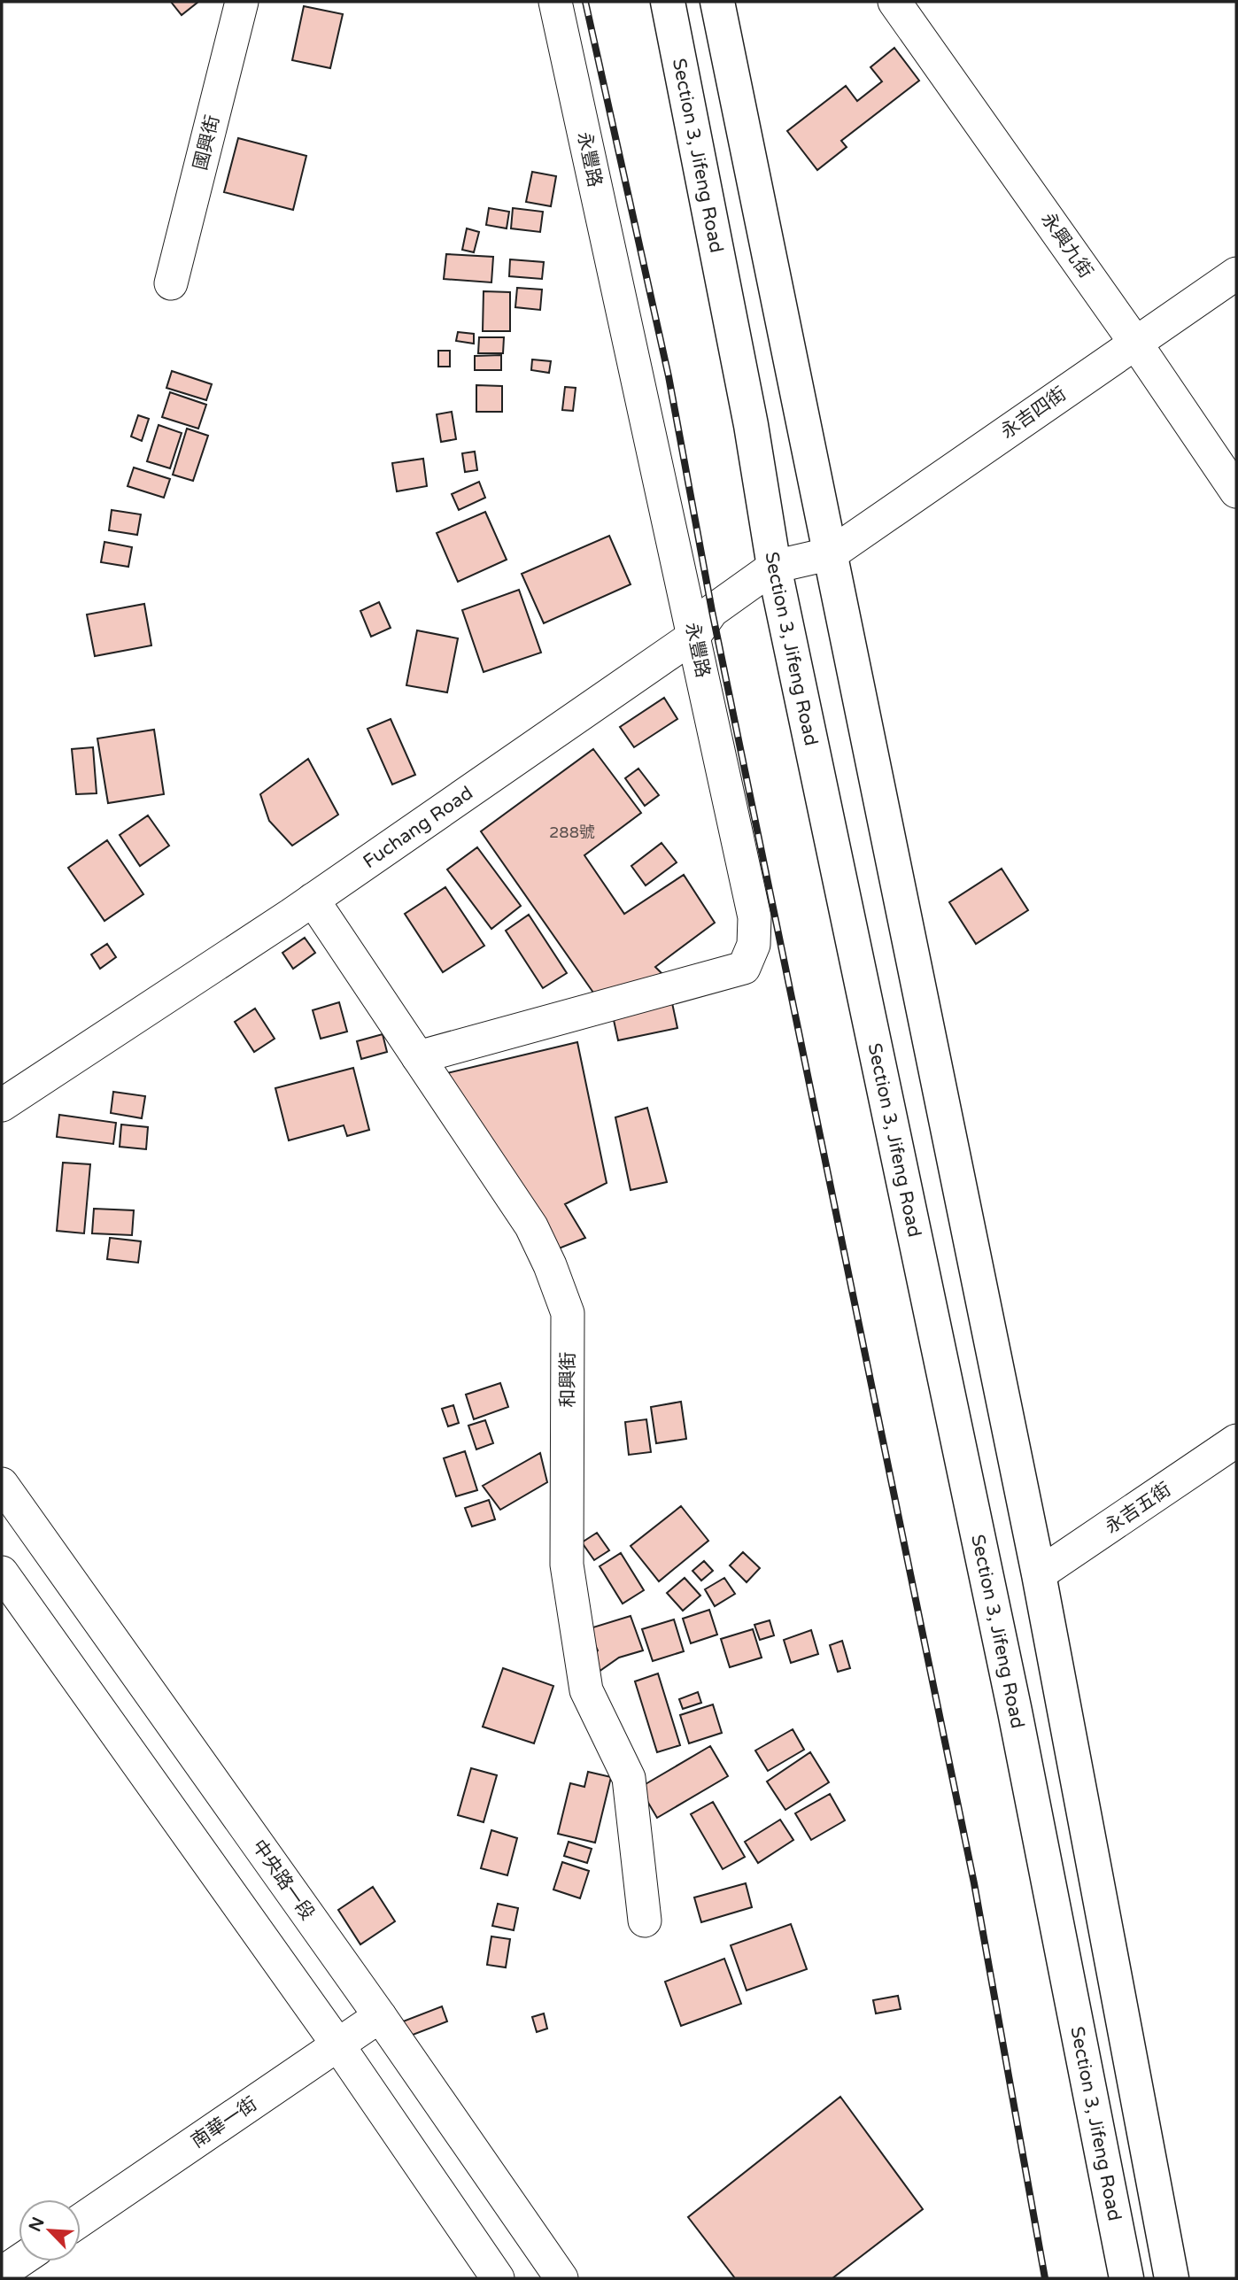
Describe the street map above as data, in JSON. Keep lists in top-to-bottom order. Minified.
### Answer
{"streets":{"main road":["Section 3, Jifeng Road"],"street":["國興街","永豐路","永興九街","永吉四街","Fuchang Road","和興街","永吉五街","中央路一段","南華一街"]},"crossings":[["Section 3, Jifeng Road","Fuchang Road"],["永豐路","Fuchang Road"],["永豐路","和興街"],["永興九街","永吉四街"],["永吉四街","Fuchang Road"],["Fuchang Road","和興街"],["中央路一段","南華一街"]],"house_numbers":["288號"],"north":"top left"}
